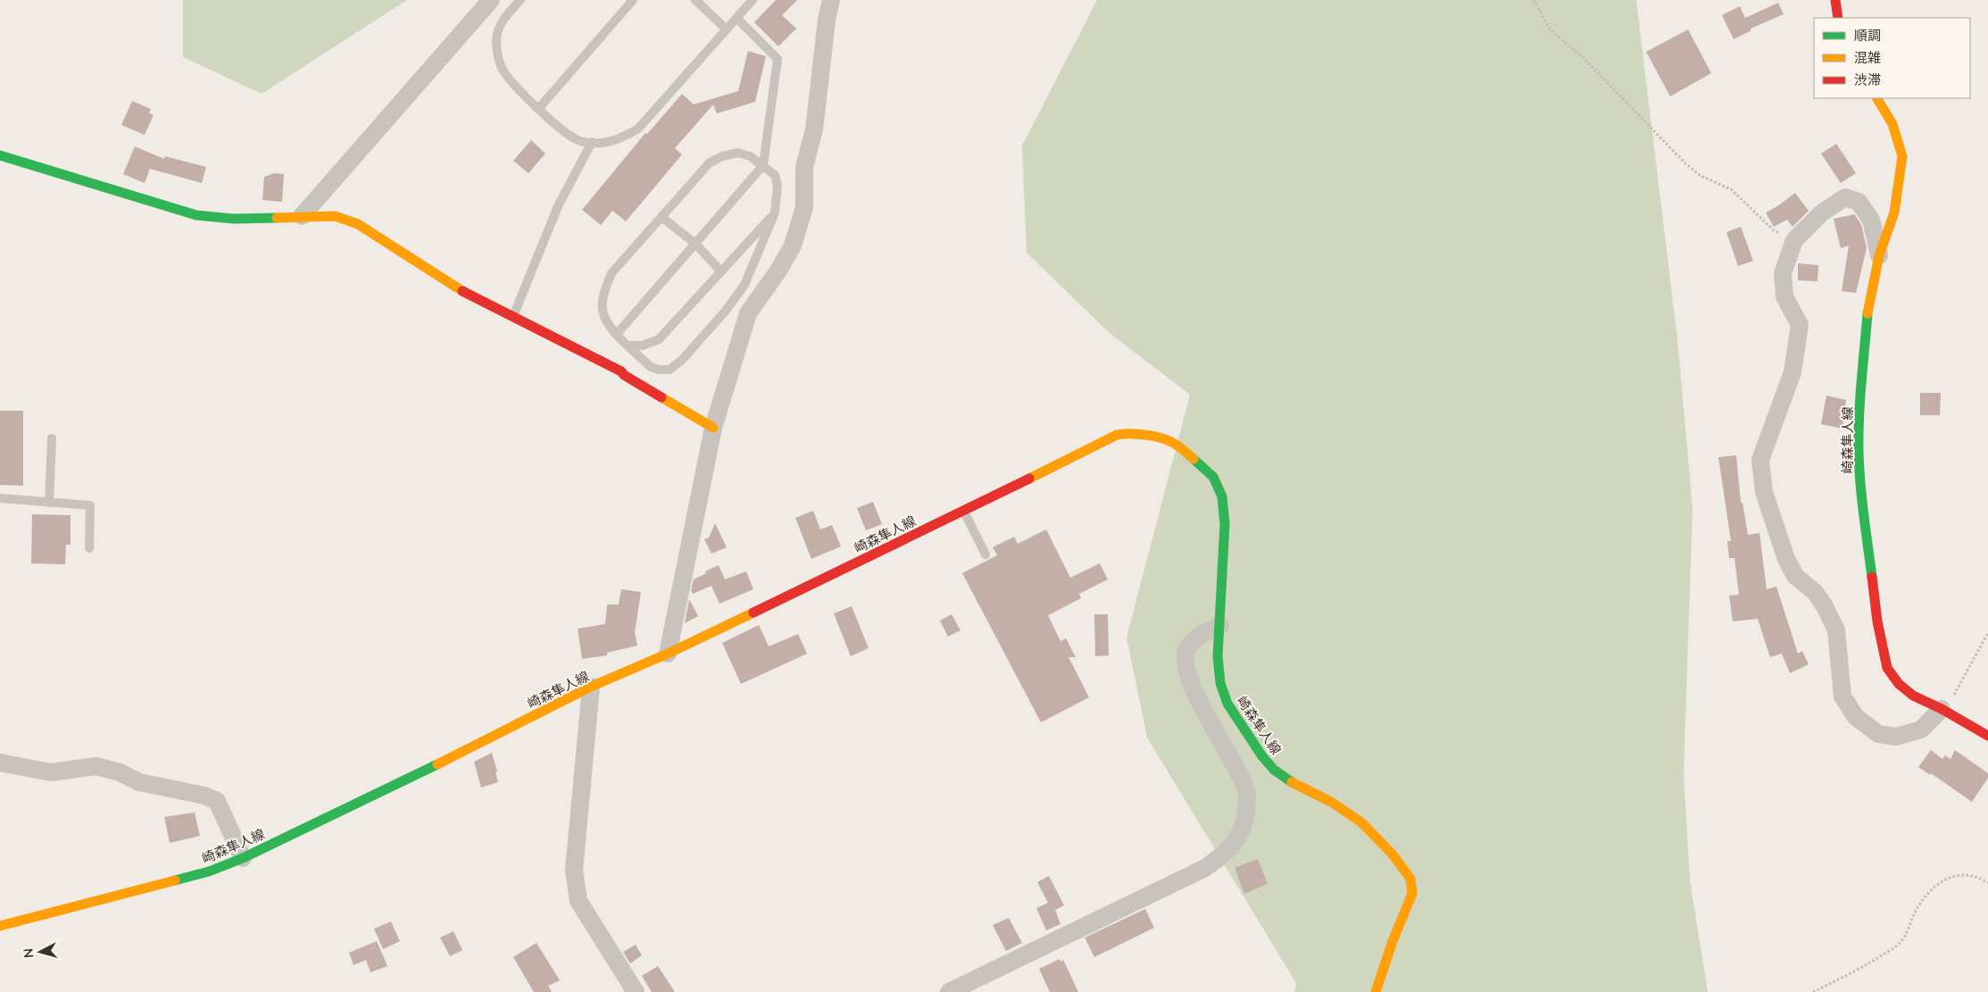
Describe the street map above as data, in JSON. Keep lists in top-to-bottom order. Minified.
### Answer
{"streets":{"main road":["崎森隼人線"]},"legend":["順調","混雑","渋滞"],"north":"left"}
